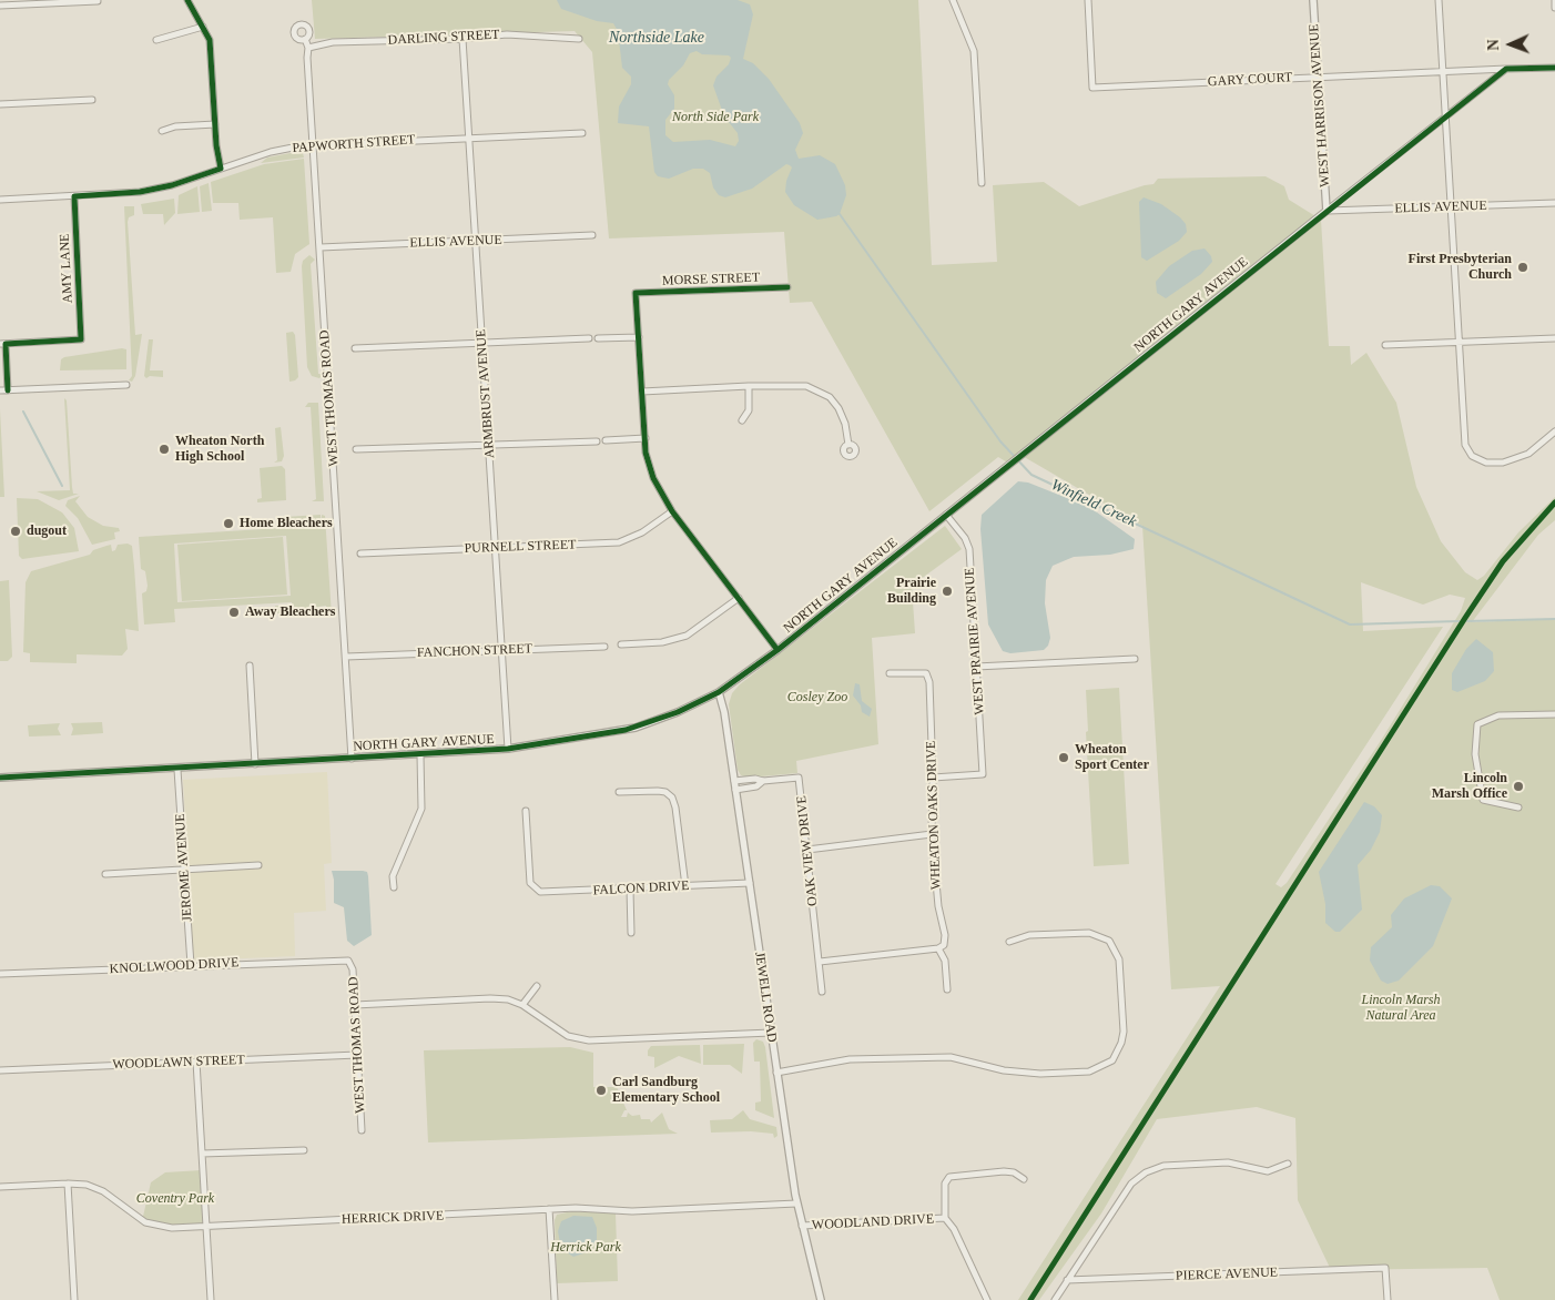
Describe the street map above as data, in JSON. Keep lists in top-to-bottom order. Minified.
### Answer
{"streets":{"street":["DARLING STREET","GARY COURT","WEST HARRISON AVENUE","PAPWORTH STREET","ELLIS AVENUE","AMY LANE","MORSE STREET","NORTH GARY AVENUE","ARMBRUST AVENUE","WEST THOMAS ROAD","PURNELL STREET","WEST PRAIRIE AVENUE","FANCHON STREET","WHEATON OAKS DRIVE","OAK VIEW DRIVE","JEROME AVENUE","FALCON DRIVE","KNOLLWOOD DRIVE","JEWELL ROAD","WOODLAWN STREET","HERRICK DRIVE","WOODLAND DRIVE","PIERCE AVENUE"]},"crossings":[["DARLING STREET","ARMBRUST AVENUE"],["DARLING STREET","WEST THOMAS ROAD"],["GARY COURT","WEST HARRISON AVENUE"],["GARY COURT","NORTH GARY AVENUE"],["WEST HARRISON AVENUE","ELLIS AVENUE"],["WEST HARRISON AVENUE","NORTH GARY AVENUE"],["PAPWORTH STREET","AMY LANE"],["PAPWORTH STREET","ARMBRUST AVENUE"],["PAPWORTH STREET","WEST THOMAS ROAD"],["ELLIS AVENUE","NORTH GARY AVENUE"],["ELLIS AVENUE","ARMBRUST AVENUE"],["ELLIS AVENUE","WEST THOMAS ROAD"],["NORTH GARY AVENUE","ARMBRUST AVENUE"],["NORTH GARY AVENUE","WEST THOMAS ROAD"],["NORTH GARY AVENUE","WEST PRAIRIE AVENUE"],["NORTH GARY AVENUE","JEROME AVENUE"],["NORTH GARY AVENUE","JEWELL ROAD"],["ARMBRUST AVENUE","PURNELL STREET"],["ARMBRUST AVENUE","FANCHON STREET"],["WEST THOMAS ROAD","FANCHON STREET"],["WEST THOMAS ROAD","KNOLLWOOD DRIVE"],["WEST THOMAS ROAD","WOODLAWN STREET"],["WEST PRAIRIE AVENUE","WHEATON OAKS DRIVE"],["OAK VIEW DRIVE","JEWELL ROAD"],["JEROME AVENUE","KNOLLWOOD DRIVE"],["FALCON DRIVE","JEWELL ROAD"],["JEWELL ROAD","HERRICK DRIVE"],["JEWELL ROAD","WOODLAND DRIVE"]],"water":["Northside Lake","Winfield Creek"],"parks":["North Side Park","Cosley Zoo","Lincoln Marsh Natural Area","Coventry Park","Herrick Park"],"places":["First Presbyterian Church","Wheaton North High School","Home Bleachers","dugout","Prairie Building","Away Bleachers","Wheaton Sport Center","Lincoln Marsh Office","Carl Sandburg Elementary School"],"north":"left"}
